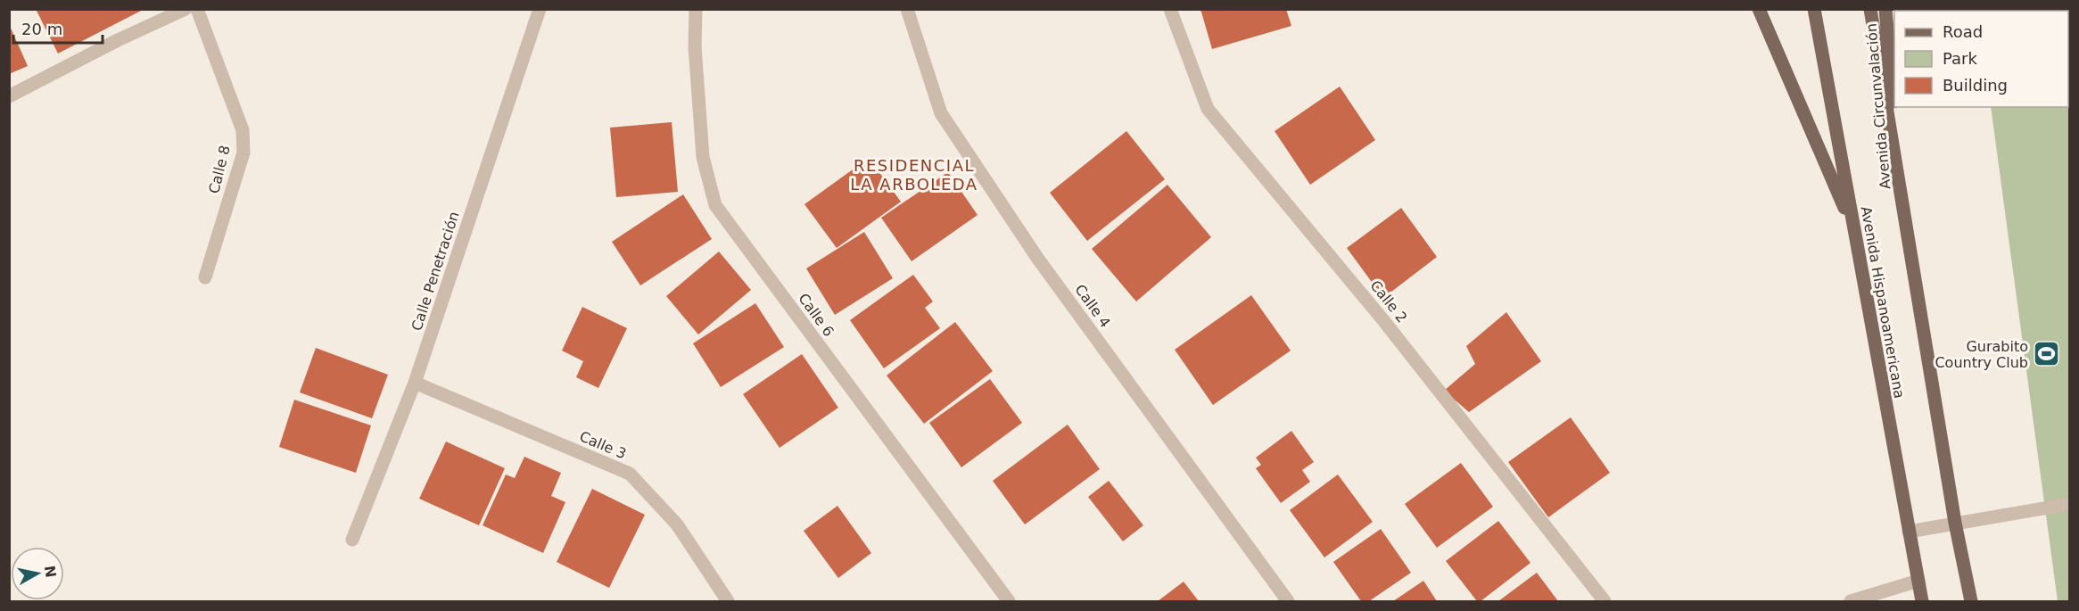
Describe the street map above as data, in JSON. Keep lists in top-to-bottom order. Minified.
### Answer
{"streets":{"main road":["Avenida Circunvalación","Avenida Hispanoamericana"],"street":["Calle 8","Calle Penetración","Calle 2","Calle 4","Calle 6","Calle 3"]},"crossings":[["Calle Penetración","Calle 3"]],"districts":["RESIDENCIAL LA ARBOLEDA"],"places":{"sports":["Gurabito Country Club"]},"legend":["Road","Park","Building"],"scale_bar":"20 m","north":"right"}
